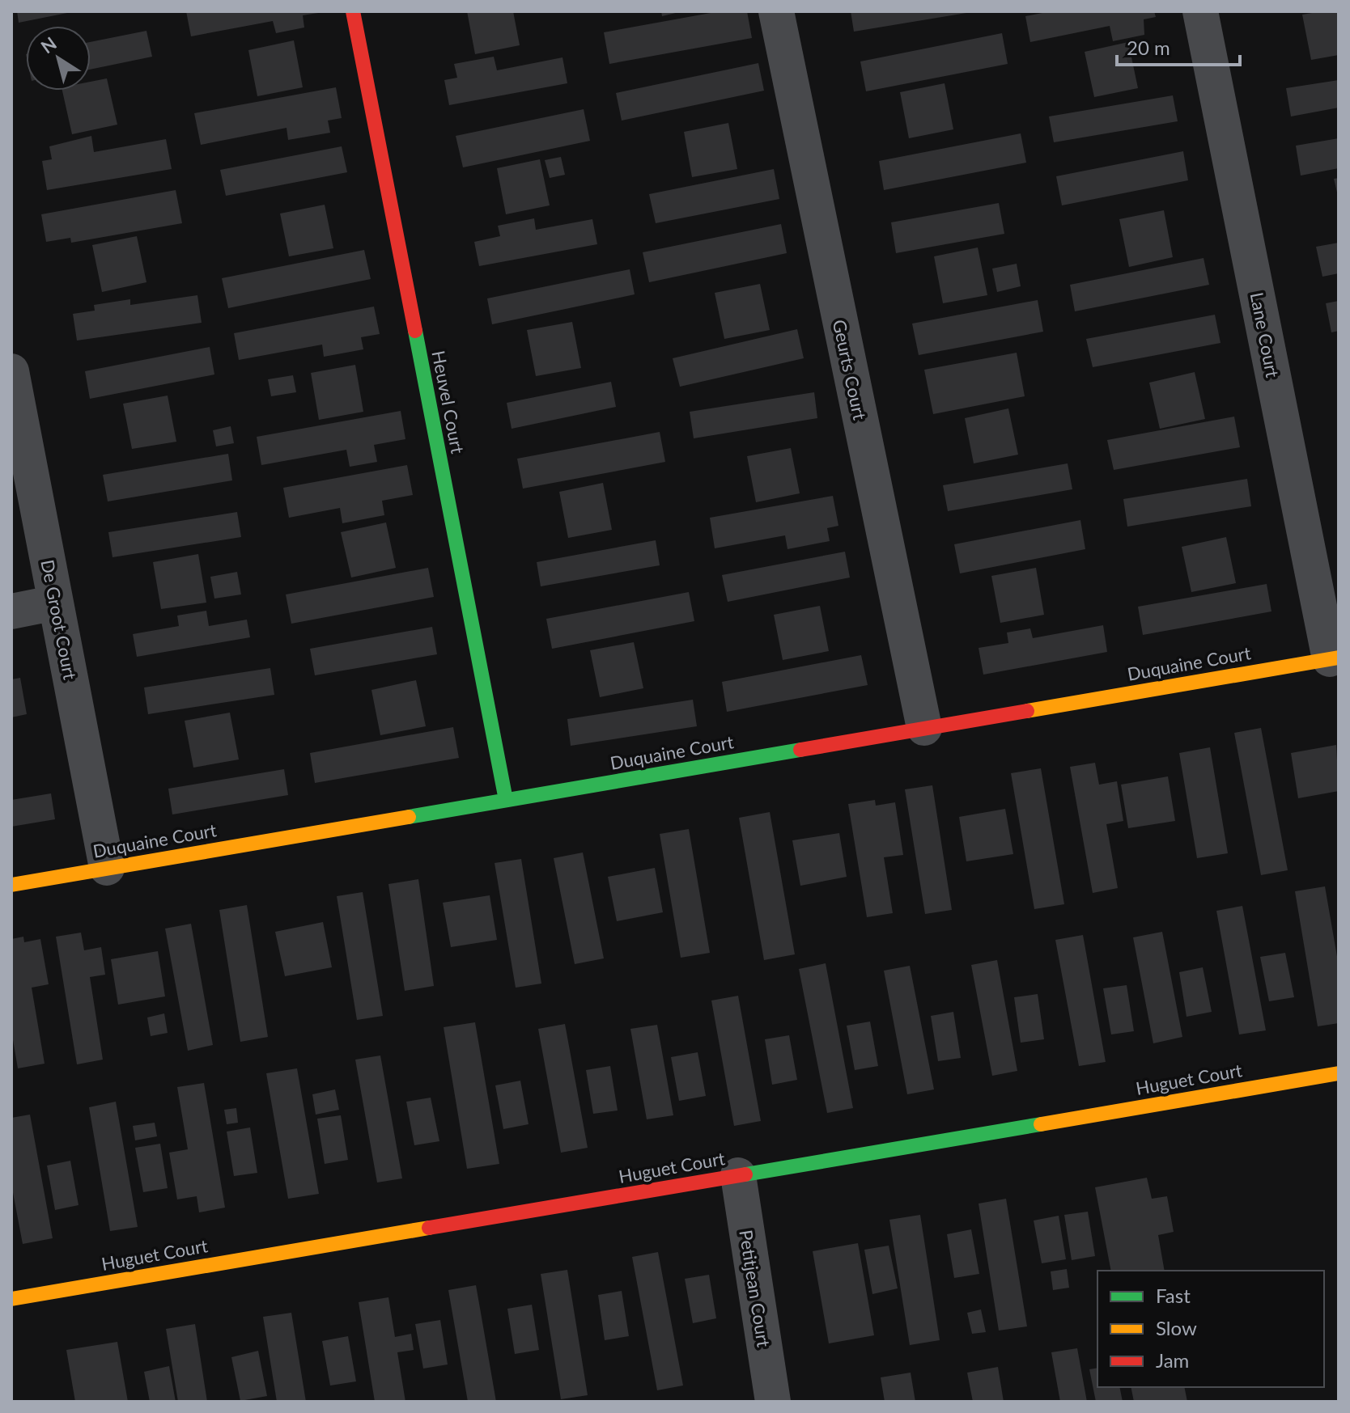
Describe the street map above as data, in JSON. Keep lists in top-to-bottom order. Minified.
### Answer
{"streets":{"street":["Lane Court","Geurts Court","Heuvel Court","De Groot Court","Duquaine Court","Huguet Court","Petitjean Court"]},"crossings":[["Lane Court","Duquaine Court"],["Geurts Court","Duquaine Court"],["Heuvel Court","Duquaine Court"],["De Groot Court","Duquaine Court"],["Huguet Court","Petitjean Court"]],"legend":["Fast","Slow","Jam"],"scale_bar":"20 m","north":"top left"}
